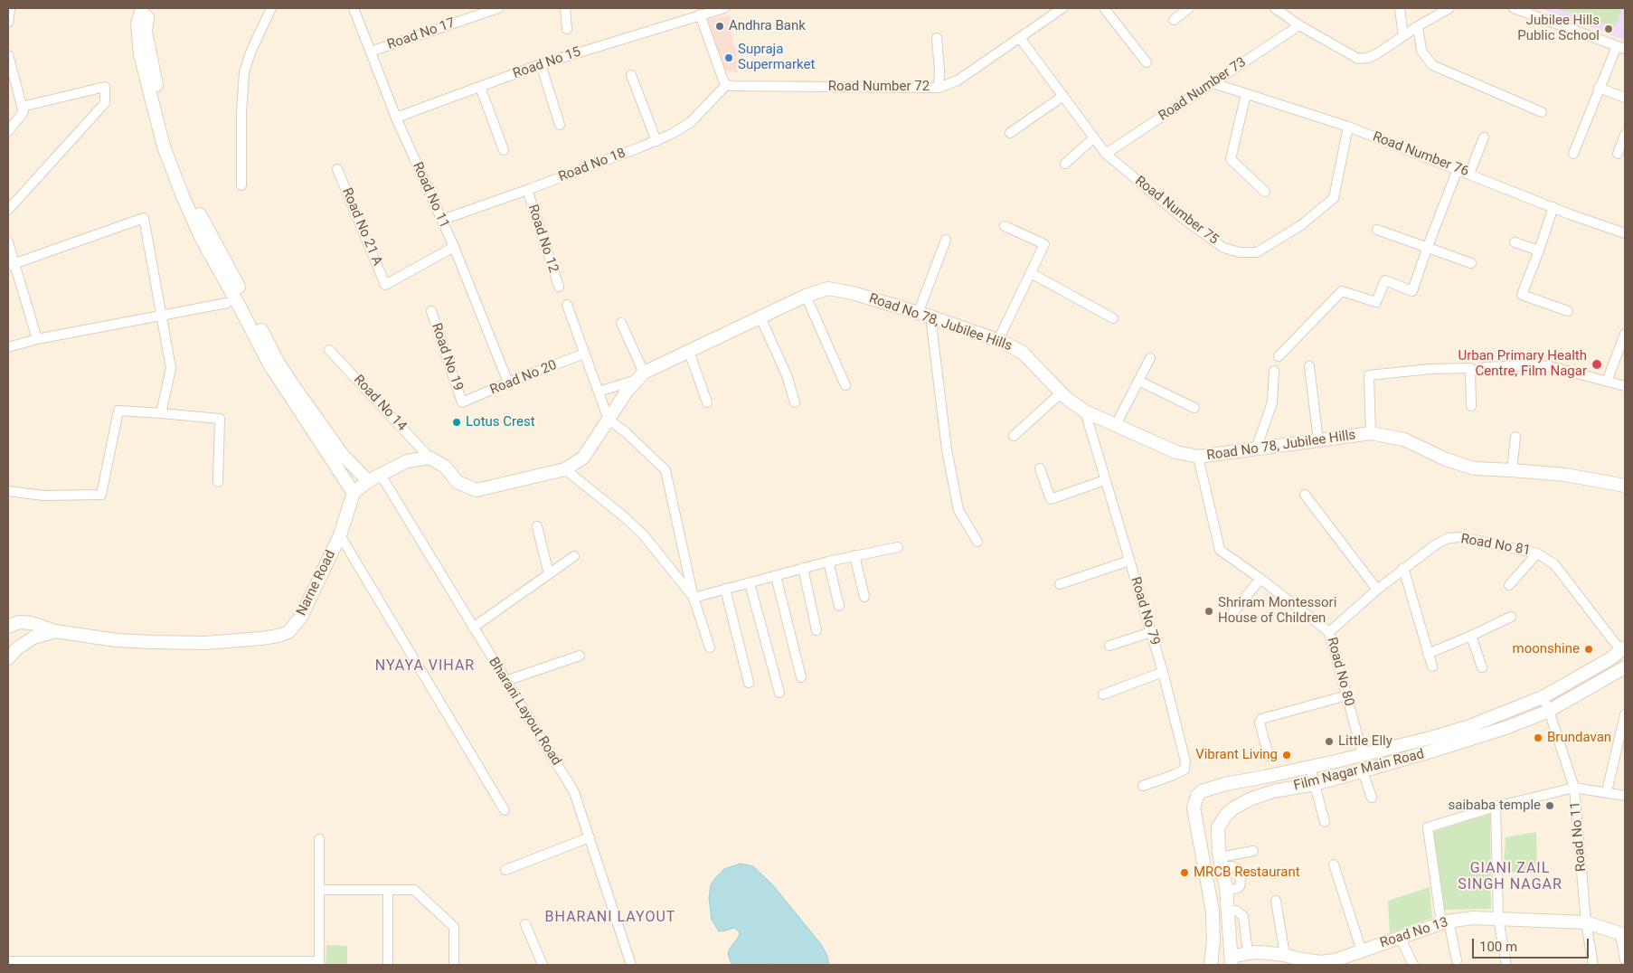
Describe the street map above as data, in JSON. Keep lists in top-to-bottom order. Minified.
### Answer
{"streets":{"main road":["Road No 78, Jubilee Hills","Narne Road","Film Nagar Main Road","Road No 13"],"street":["Road No 17","Road No 15","Road Number 72","Road Number 73","Road Number 76","Road No 18","Road No 11","Road Number 75","Road No 21 A","Road No 12","Road No 19","Road No 20","Road No 14","Road No 81","Road No 79","Road No 80","Bharani Layout Road"]},"crossings":[["Road No 17","Road No 11"],["Road No 15","Road No 11"],["Road Number 72","Road No 18"],["Road Number 72","Road Number 75"],["Road Number 73","Road Number 76"],["Road Number 73","Road Number 75"],["Road Number 76","Road Number 75"],["Road No 18","Road No 11"],["Road No 18","Road No 12"],["Road No 11","Road No 21 A"],["Road No 11","Road No 20"],["Road No 11","Film Nagar Main Road"],["Road No 11","Road No 13"],["Road No 78, Jubilee Hills","Road No 14"],["Road No 78, Jubilee Hills","Road No 79"],["Road No 78, Jubilee Hills","Road No 80"],["Road No 19","Road No 20"],["Road No 81","Road No 80"],["Road No 81","Film Nagar Main Road"],["Road No 80","Film Nagar Main Road"],["Film Nagar Main Road","Road No 13"]],"districts":["NYAYA VIHAR","GIANI ZAIL SINGH NAGAR","BHARANI LAYOUT"],"places":["Andhra Bank","Jubilee Hills Public School","Supraja Supermarket","Urban Primary Health Centre, Film Nagar","Lotus Crest","Shriram Montessori House of Children","moonshine","Brundavan","Little Elly","Vibrant Living","saibaba temple","MRCB Restaurant"],"scale_bar":"100 m"}
